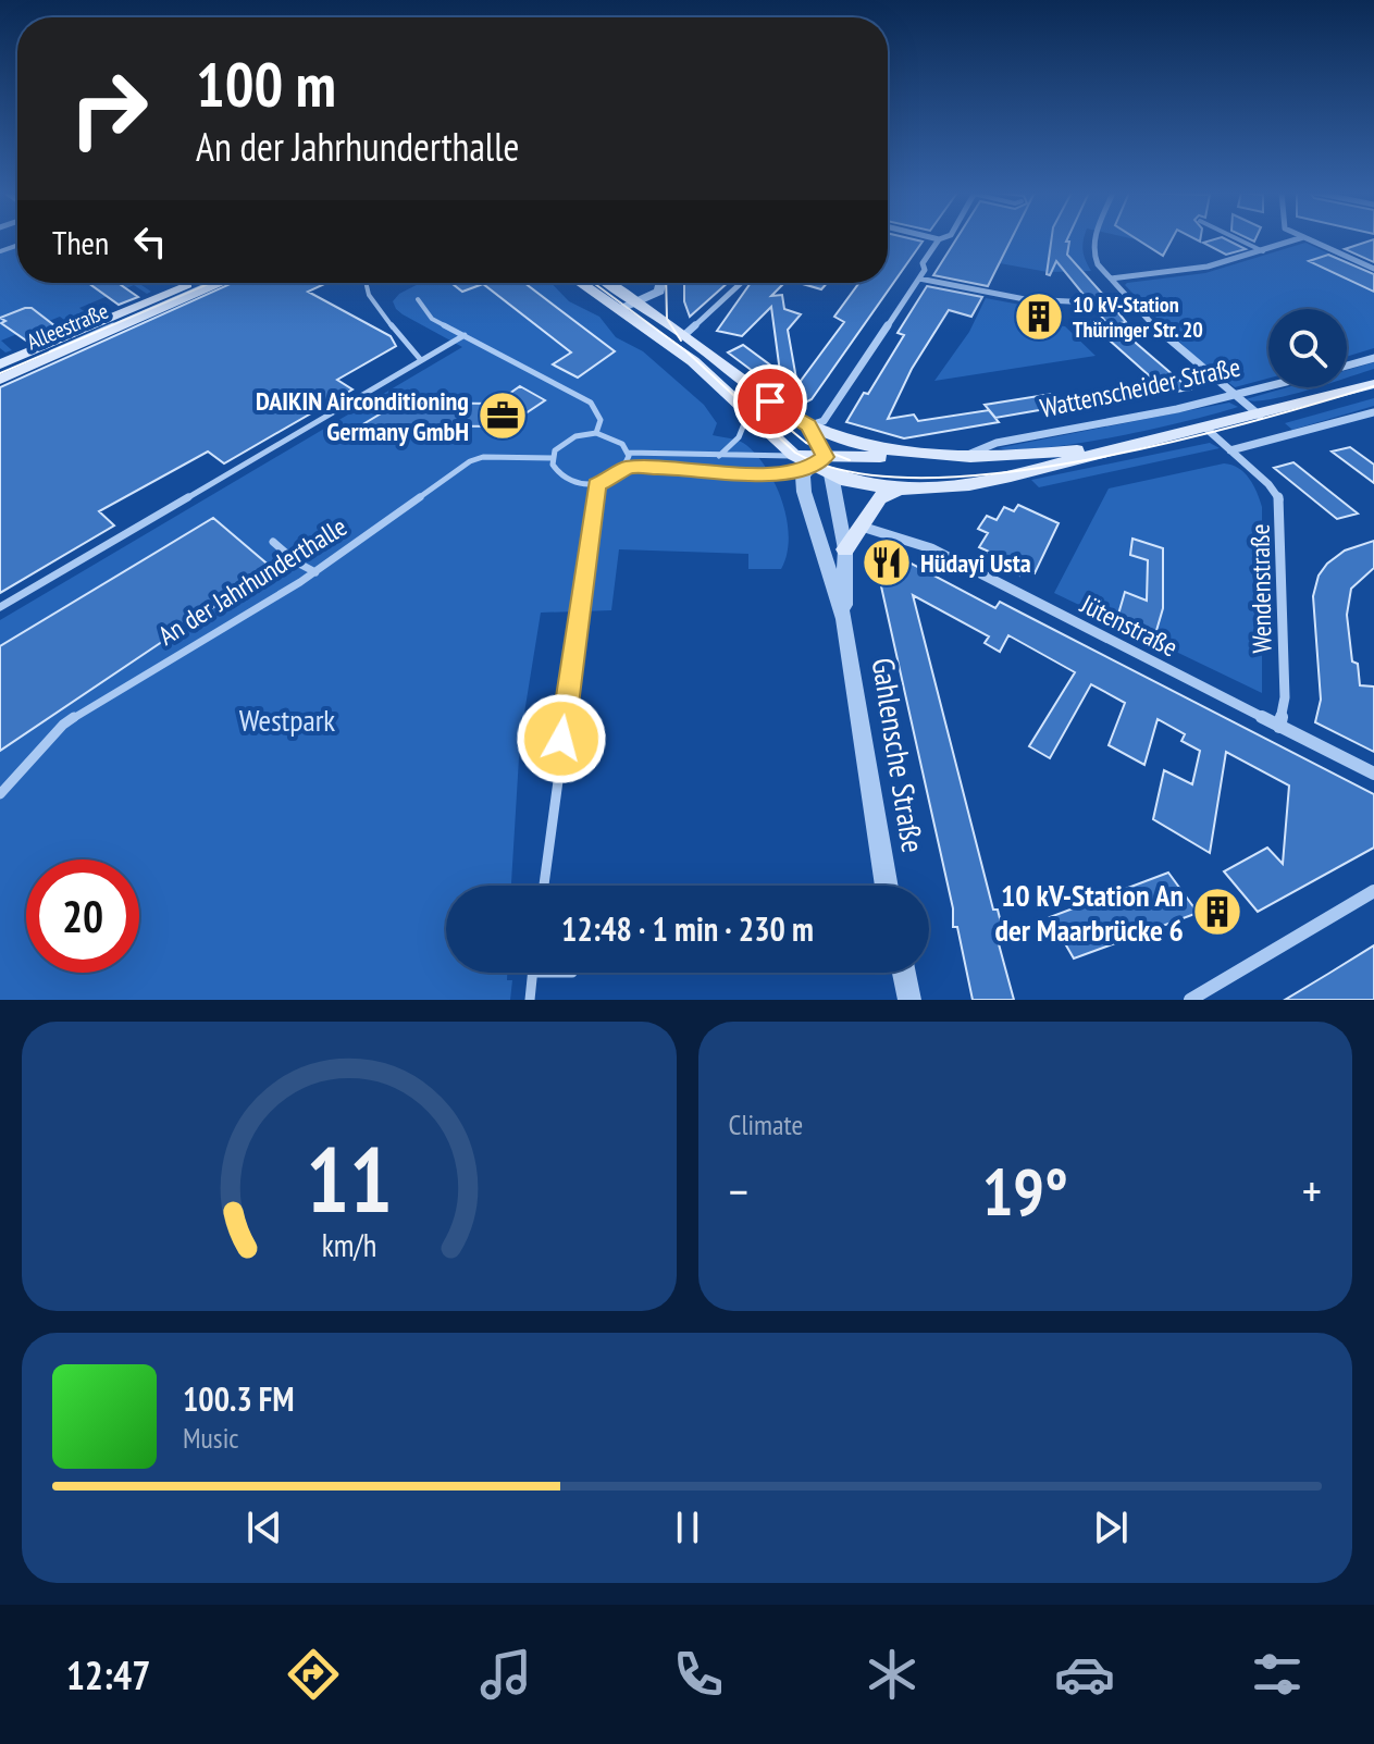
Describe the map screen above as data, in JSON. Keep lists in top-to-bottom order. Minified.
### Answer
{"streets":{"main road":["Alleestraße","Wattenscheider Straße"],"street":["Wendenstraße","Jütenstraße","Gahlensche Straße"],"lane":["An der Jahrhunderthalle"]},"crossings":[["Wattenscheider Straße","Wendenstraße"],["Wattenscheider Straße","Gahlensche Straße"],["Wendenstraße","Jütenstraße"]],"parks":["Westpark"],"places":{"building":["10 kV-Station Thüringer Str. 20","10 kV-Station An der Maarbrücke 6"],"office":["DAIKIN Airconditioning Germany GmbH"],"restaurant":["Hüdayi Usta"]},"page":{"turn":["100 m","An der Jahrhunderthalle"],"then":"Then","limit":"20","trip":"12:48 · 1 min · 230 m","tile":"Climate","heat":["−","19°","+"],"song":["100.3 FM","Music"],"tabs":"12:47","gauge":["11","km/h"]}}
